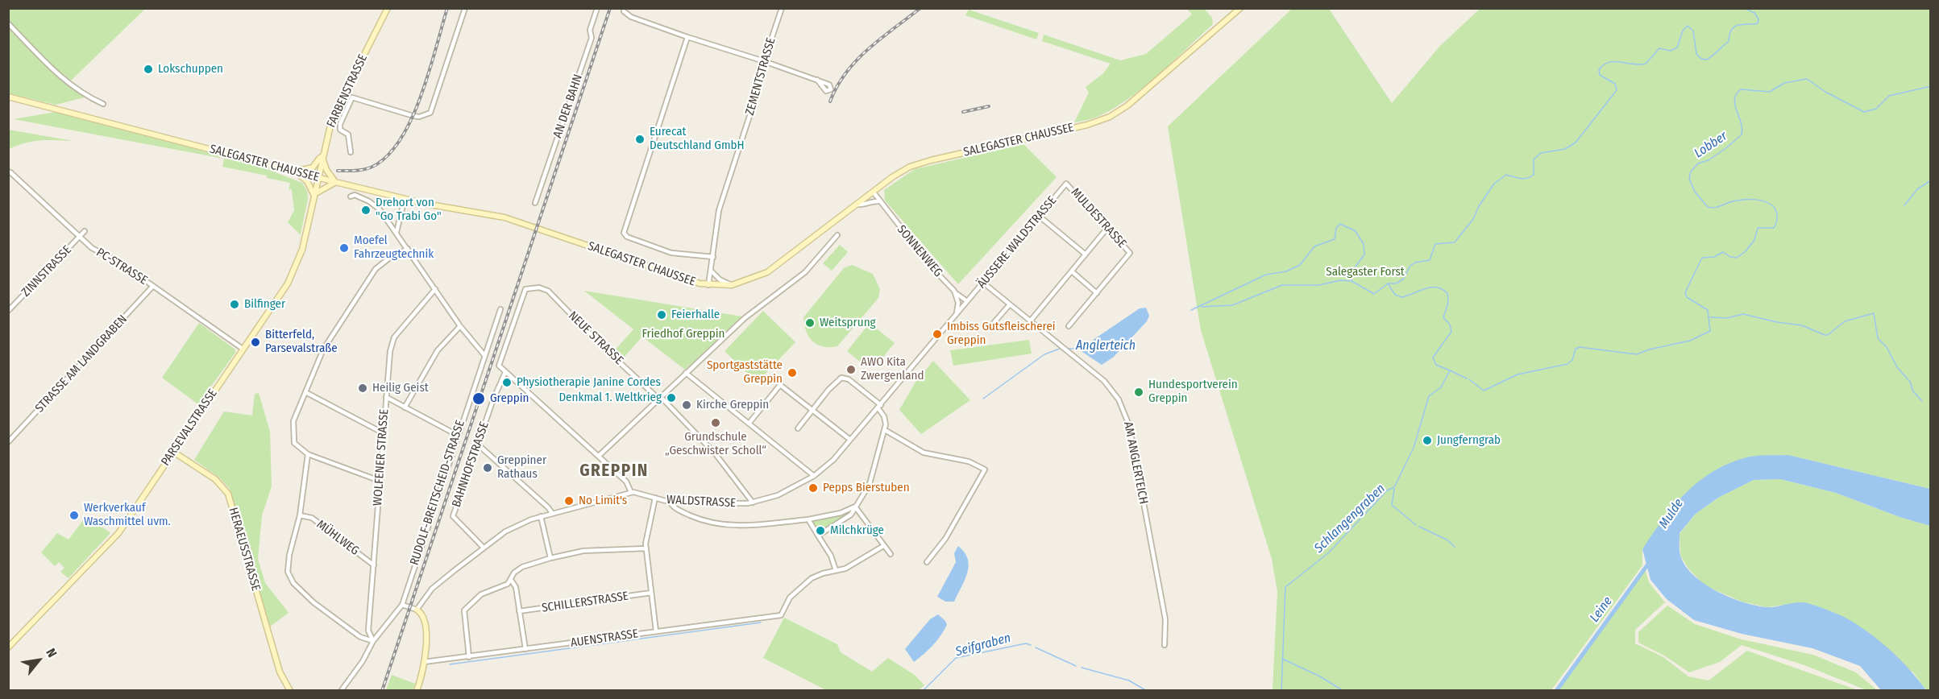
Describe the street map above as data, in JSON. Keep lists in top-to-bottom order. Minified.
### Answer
{"streets":{"main road":["FARBENSTRASSE","SALEGASTER CHAUSSEE","PARSEVALSTRASSE","HERAEUSSTRASSE"],"street":["ZEMENTSTRASSE","AN DER BAHN","MULDESTRASSE","ÄUSSERE WALDSTRASSE","SONNENWEG","PC-STRASSE","ZINNSTRASSE","NEUE STRASSE","STRASSE AM LANDGRABEN","WOLFENER STRASSE","AM ANGLERTEICH","BAHNHOFSTRASSE","RUDOLF-BREITSCHEID-STRASSE","WALDSTRASSE","MÜHLWEG","SCHILLERSTRASSE","AUENSTRASSE"]},"crossings":[["ZEMENTSTRASSE","SALEGASTER CHAUSSEE"],["FARBENSTRASSE","SALEGASTER CHAUSSEE"],["FARBENSTRASSE","PARSEVALSTRASSE"],["SALEGASTER CHAUSSEE","SONNENWEG"],["SALEGASTER CHAUSSEE","PARSEVALSTRASSE"],["MULDESTRASSE","ÄUSSERE WALDSTRASSE"],["ÄUSSERE WALDSTRASSE","AM ANGLERTEICH"],["ÄUSSERE WALDSTRASSE","WALDSTRASSE"],["PC-STRASSE","ZINNSTRASSE"],["PC-STRASSE","STRASSE AM LANDGRABEN"],["PC-STRASSE","PARSEVALSTRASSE"],["NEUE STRASSE","BAHNHOFSTRASSE"],["NEUE STRASSE","WALDSTRASSE"],["PARSEVALSTRASSE","HERAEUSSTRASSE"],["WOLFENER STRASSE","RUDOLF-BREITSCHEID-STRASSE"],["WOLFENER STRASSE","MÜHLWEG"]],"districts":["GREPPIN"],"water":["Lobber","Anglerteich","Mulde","Schlangengraben","Leine","Seifgraben"],"parks":["Salegaster Forst","Friedhof Greppin"],"places":["Lokschuppen","Eurecat Deutschland GmbH","Drehort von \"Go Trabi Go\"","Moefel Fahrzeugtechnik","Bilfinger","Feierhalle","Weitsprung","Imbiss Gutsfleischerei Greppin","Bitterfeld, Parsevalstraße","AWO Kita Zwergenland","Sportgaststätte Greppin","Physiotherapie Janine Cordes","Heilig Geist","Hundesportverein Greppin","Denkmal 1. Weltkrieg","Greppin","Kirche Greppin","Grundschule „Geschwister Scholl“","Jungferngrab","Greppiner Rathaus","Pepps Bierstuben","No Limit's","Werkverkauf Waschmittel uvm.","Milchkrüge"],"north":"top right"}
